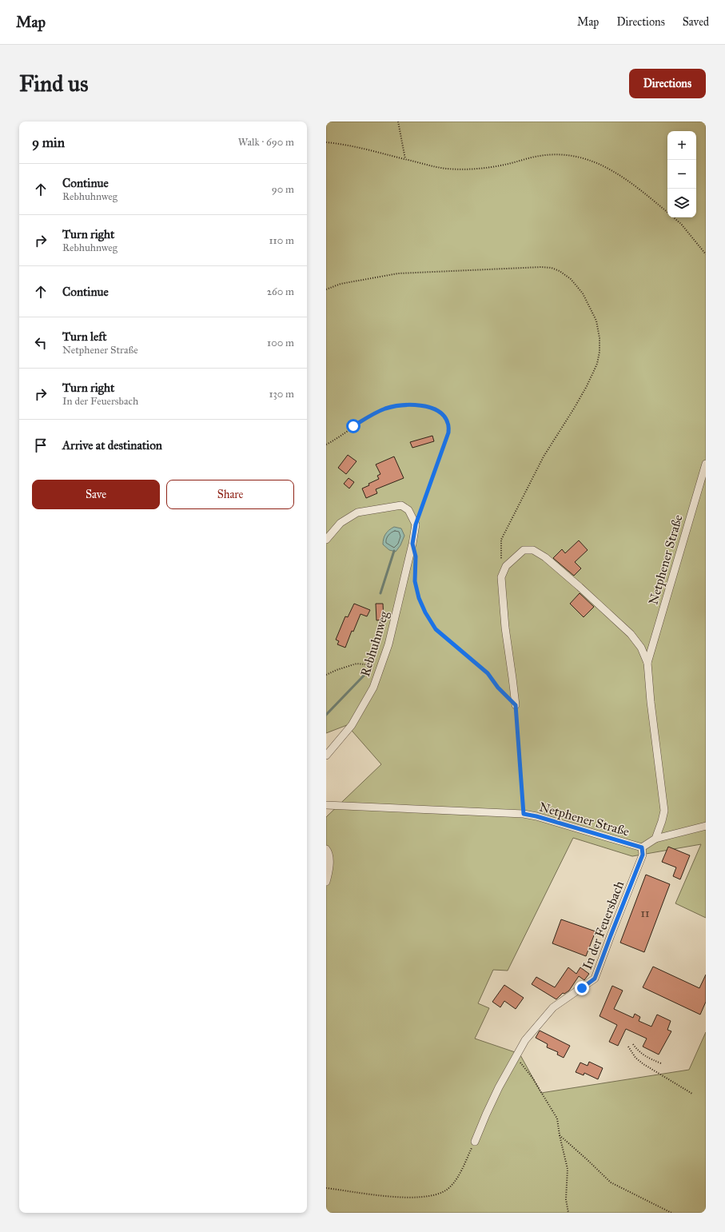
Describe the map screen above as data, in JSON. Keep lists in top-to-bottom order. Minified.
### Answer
{"streets":{"street":["Netphener Straße","Rebhuhnweg","In der Feuersbach"]},"crossings":[["Netphener Straße","In der Feuersbach"]],"house_numbers":["11"],"page":{"header":"Map","nav":["Map","Directions","Saved"],"buttons":["Directions",["Save","Share"]],"title":"Find us","heading":["9 min","Walk · 690 m"],"map_buttons":["+","−"],"list":[["Continue","Rebhuhnweg","90 m"],["Turn right","Rebhuhnweg","110 m"],["Continue","260 m"],["Turn left","Netphener Straße","100 m"],["Turn right","In der Feuersbach","130 m"],"Arrive at destination"]}}
